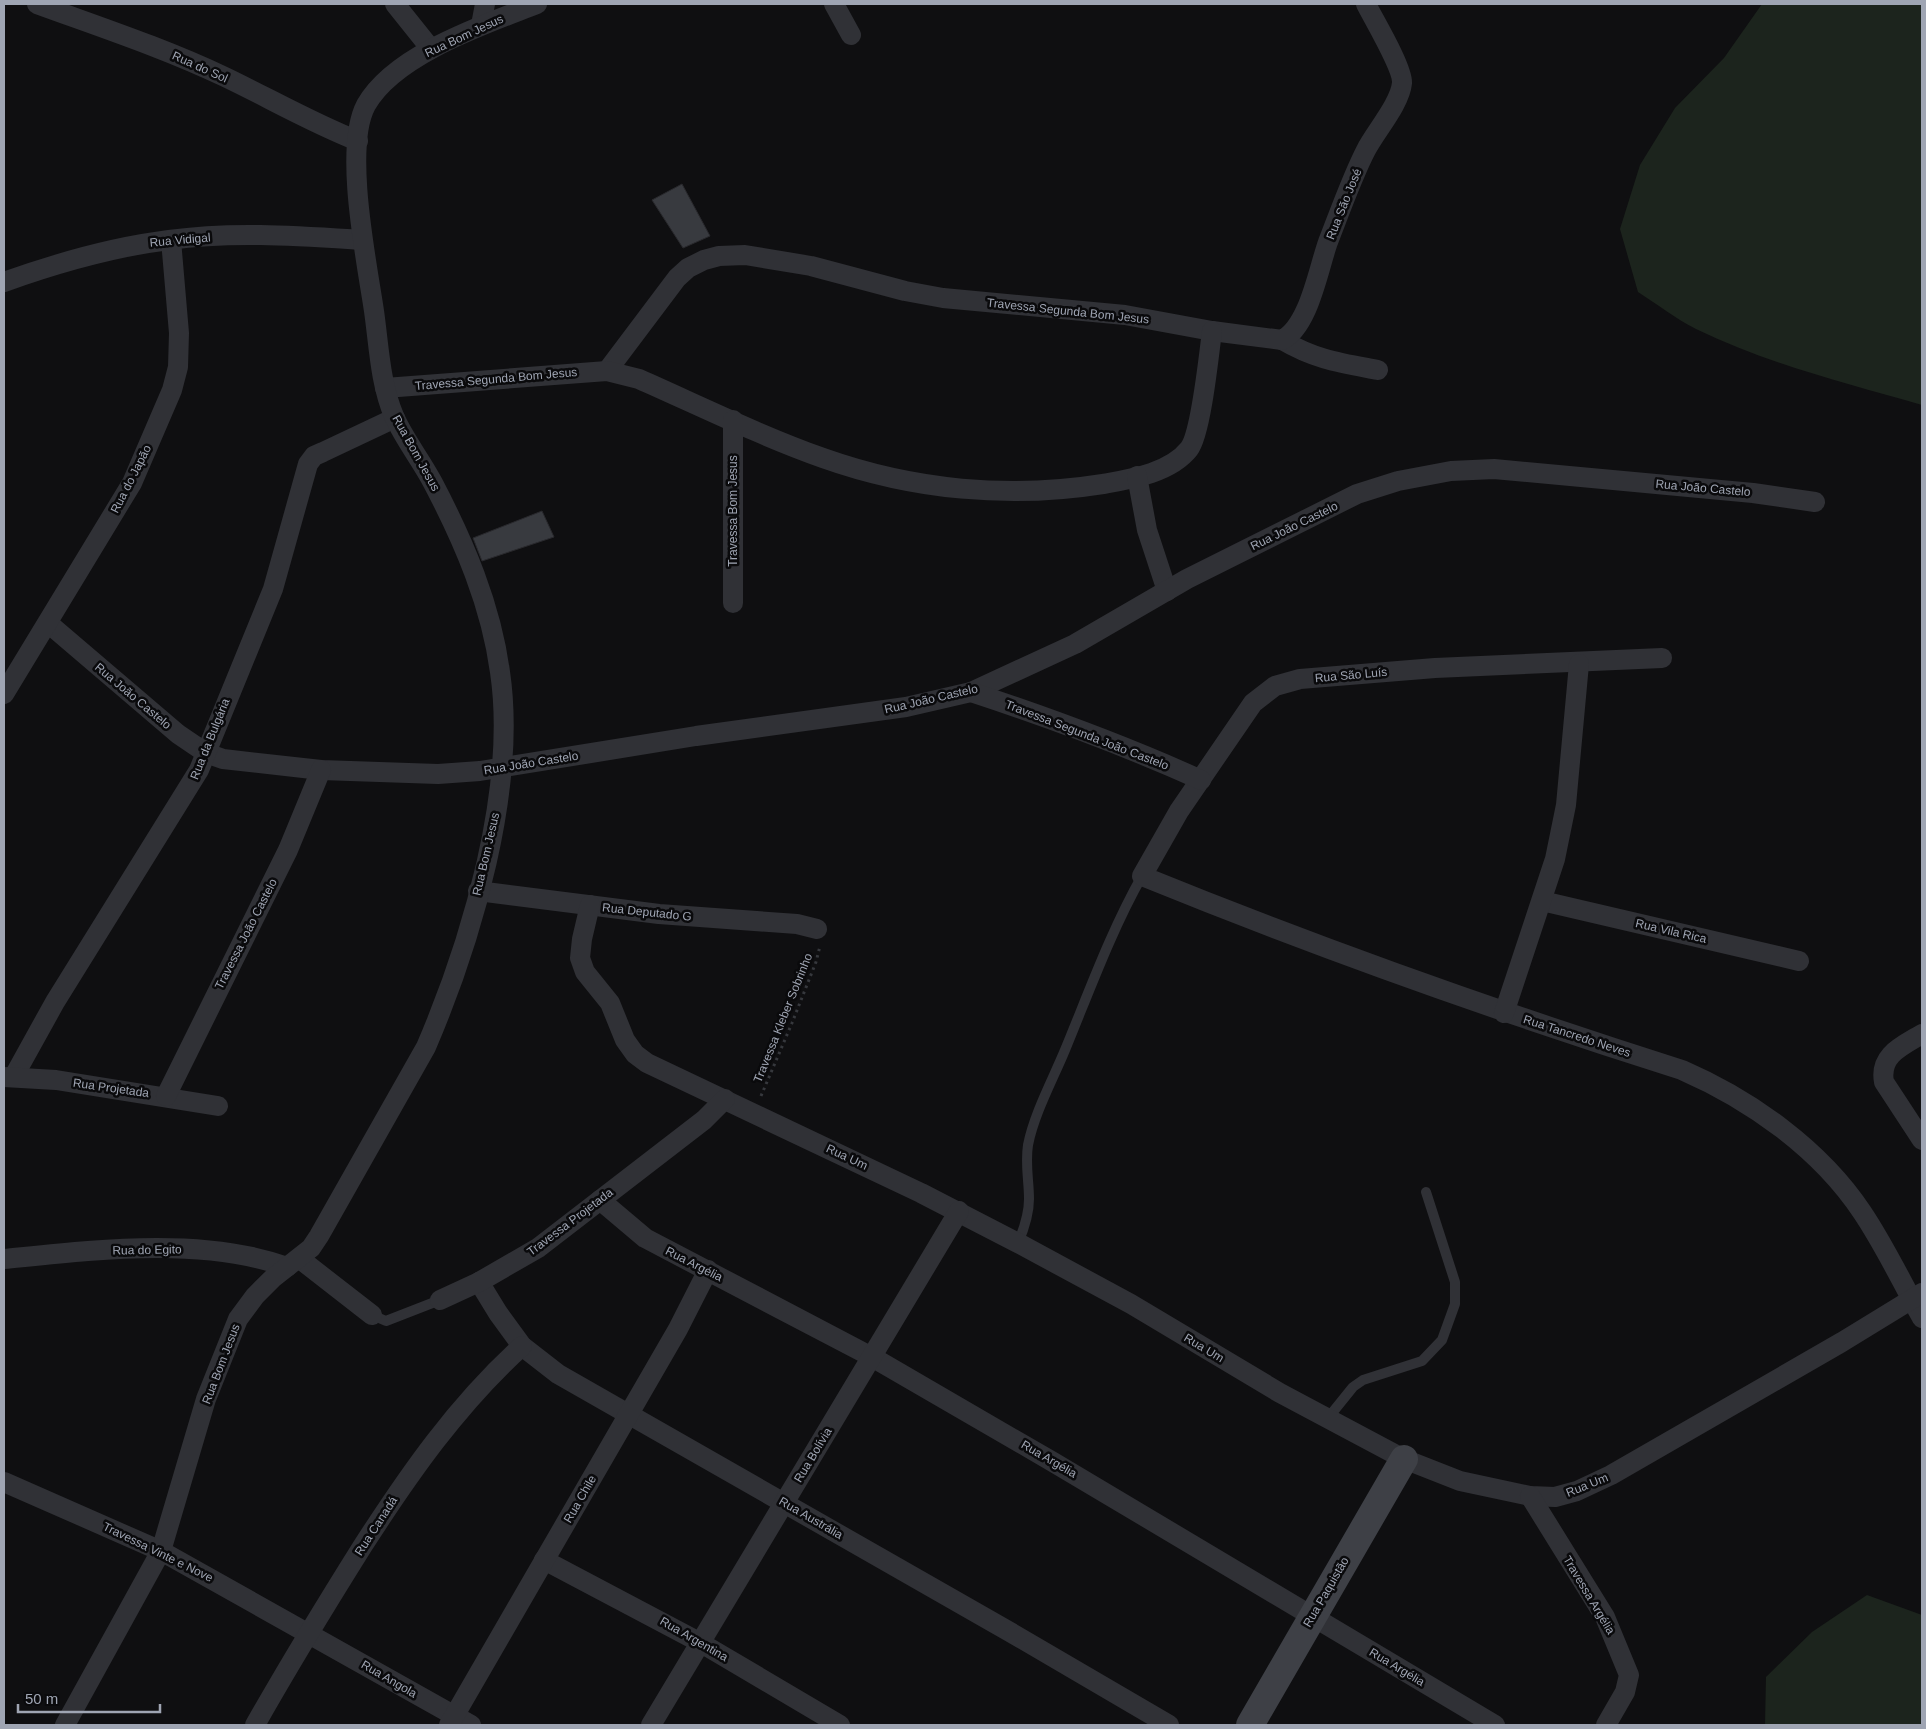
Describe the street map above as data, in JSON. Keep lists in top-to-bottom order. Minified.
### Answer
{"streets":{"street":["Rua Bom Jesus","Rua do Sol","Rua São José","Rua Vidigal","Travessa Segunda Bom Jesus","Rua do Japão","Rua João Castelo","Travessa Bom Jesus","Rua São Luís","Travessa Segunda João Castelo","Rua da Bulgária","Rua Deputado G","Rua Vila Rica","Travessa João Castelo","Rua Tancredo Neves","Rua Projetada","Rua Um","Travessa Projetada","Rua do Egito","Rua Argélia","Rua Bolívia","Rua Chile","Rua Austrália","Rua Canadá","Travessa Vinte e Nove","Rua Paquistão","Travessa Argélia","Rua Argentina","Rua Angola"],"path":["Travessa Kleber Sobrinho"]},"crossings":[["Rua Bom Jesus","Rua do Sol"],["Rua Bom Jesus","Rua Vidigal"],["Rua Bom Jesus","Travessa Segunda Bom Jesus"],["Rua Bom Jesus","Rua João Castelo"],["Rua Bom Jesus","Rua da Bulgária"],["Rua Bom Jesus","Rua Deputado G"],["Rua Bom Jesus","Travessa Projetada"],["Rua Bom Jesus","Rua do Egito"],["Rua Bom Jesus","Travessa Vinte e Nove"],["Rua Vidigal","Rua do Japão"],["Travessa Segunda Bom Jesus","Travessa Bom Jesus"],["Rua do Japão","Rua João Castelo"],["Rua João Castelo","Travessa Segunda João Castelo"],["Rua João Castelo","Rua da Bulgária"],["Rua João Castelo","Travessa João Castelo"],["Rua São Luís","Travessa Segunda João Castelo"],["Rua São Luís","Rua Tancredo Neves"],["Rua da Bulgária","Rua Projetada"],["Rua Deputado G","Travessa Kleber Sobrinho"],["Rua Deputado G","Rua Um"],["Travessa João Castelo","Rua Projetada"],["Travessa Kleber Sobrinho","Rua Um"],["Rua Tancredo Neves","Rua Um"],["Rua Um","Travessa Projetada"],["Rua Um","Rua Bolívia"],["Rua Um","Rua Paquistão"],["Rua Um","Travessa Argélia"],["Travessa Projetada","Rua do Egito"],["Travessa Projetada","Rua Argélia"],["Travessa Projetada","Rua Austrália"],["Rua Argélia","Rua Bolívia"],["Rua Argélia","Rua Chile"],["Rua Argélia","Rua Paquistão"],["Rua Bolívia","Rua Austrália"],["Rua Bolívia","Rua Argentina"],["Rua Chile","Rua Austrália"],["Rua Chile","Rua Argentina"],["Rua Chile","Rua Angola"],["Rua Austrália","Rua Canadá"],["Rua Canadá","Travessa Vinte e Nove"],["Rua Canadá","Rua Angola"],["Travessa Vinte e Nove","Rua Angola"]],"scale_bar":"50 m"}
